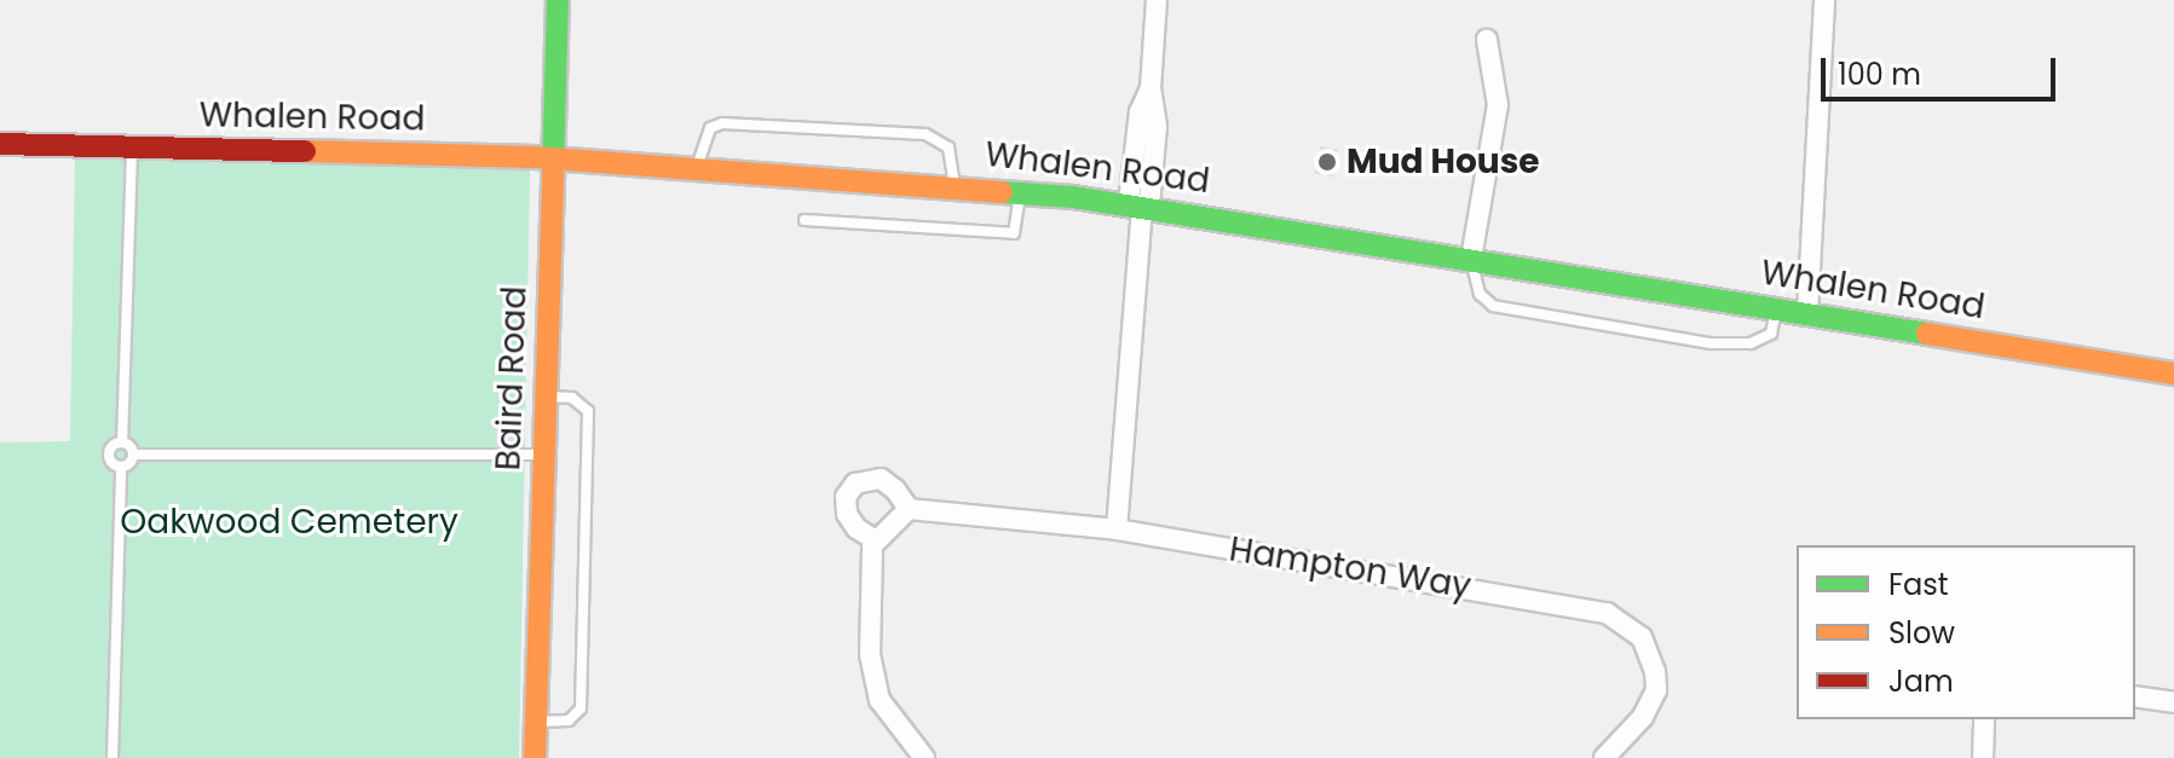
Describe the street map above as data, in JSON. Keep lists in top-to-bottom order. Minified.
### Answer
{"streets":{"street":["Whalen Road","Baird Road","Hampton Way"]},"crossings":[["Whalen Road","Baird Road"]],"parks":["Oakwood Cemetery"],"places":["Mud House"],"legend":["Fast","Slow","Jam"],"scale_bar":"100 m"}
